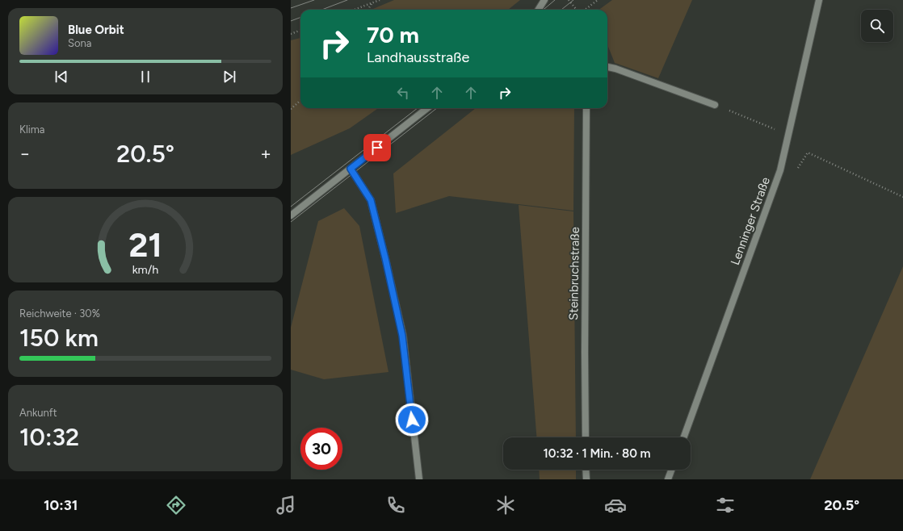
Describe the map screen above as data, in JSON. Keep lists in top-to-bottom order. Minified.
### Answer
{"streets":{"street":["Lenninger Straße","Steinbruchstraße"]},"page":{"turn":["70 m","Landhausstraße"],"song":["Blue Orbit","Sona"],"tile":["Klima",["Reichweite · 30%","150 km"],["Ankunft","10:32"]],"heat":["−","20.5°","+"],"limit":"30","trip":"10:32 · 1 Min. · 80 m","tabs":["10:31","20.5°"],"gauge":["21","km/h"]}}
